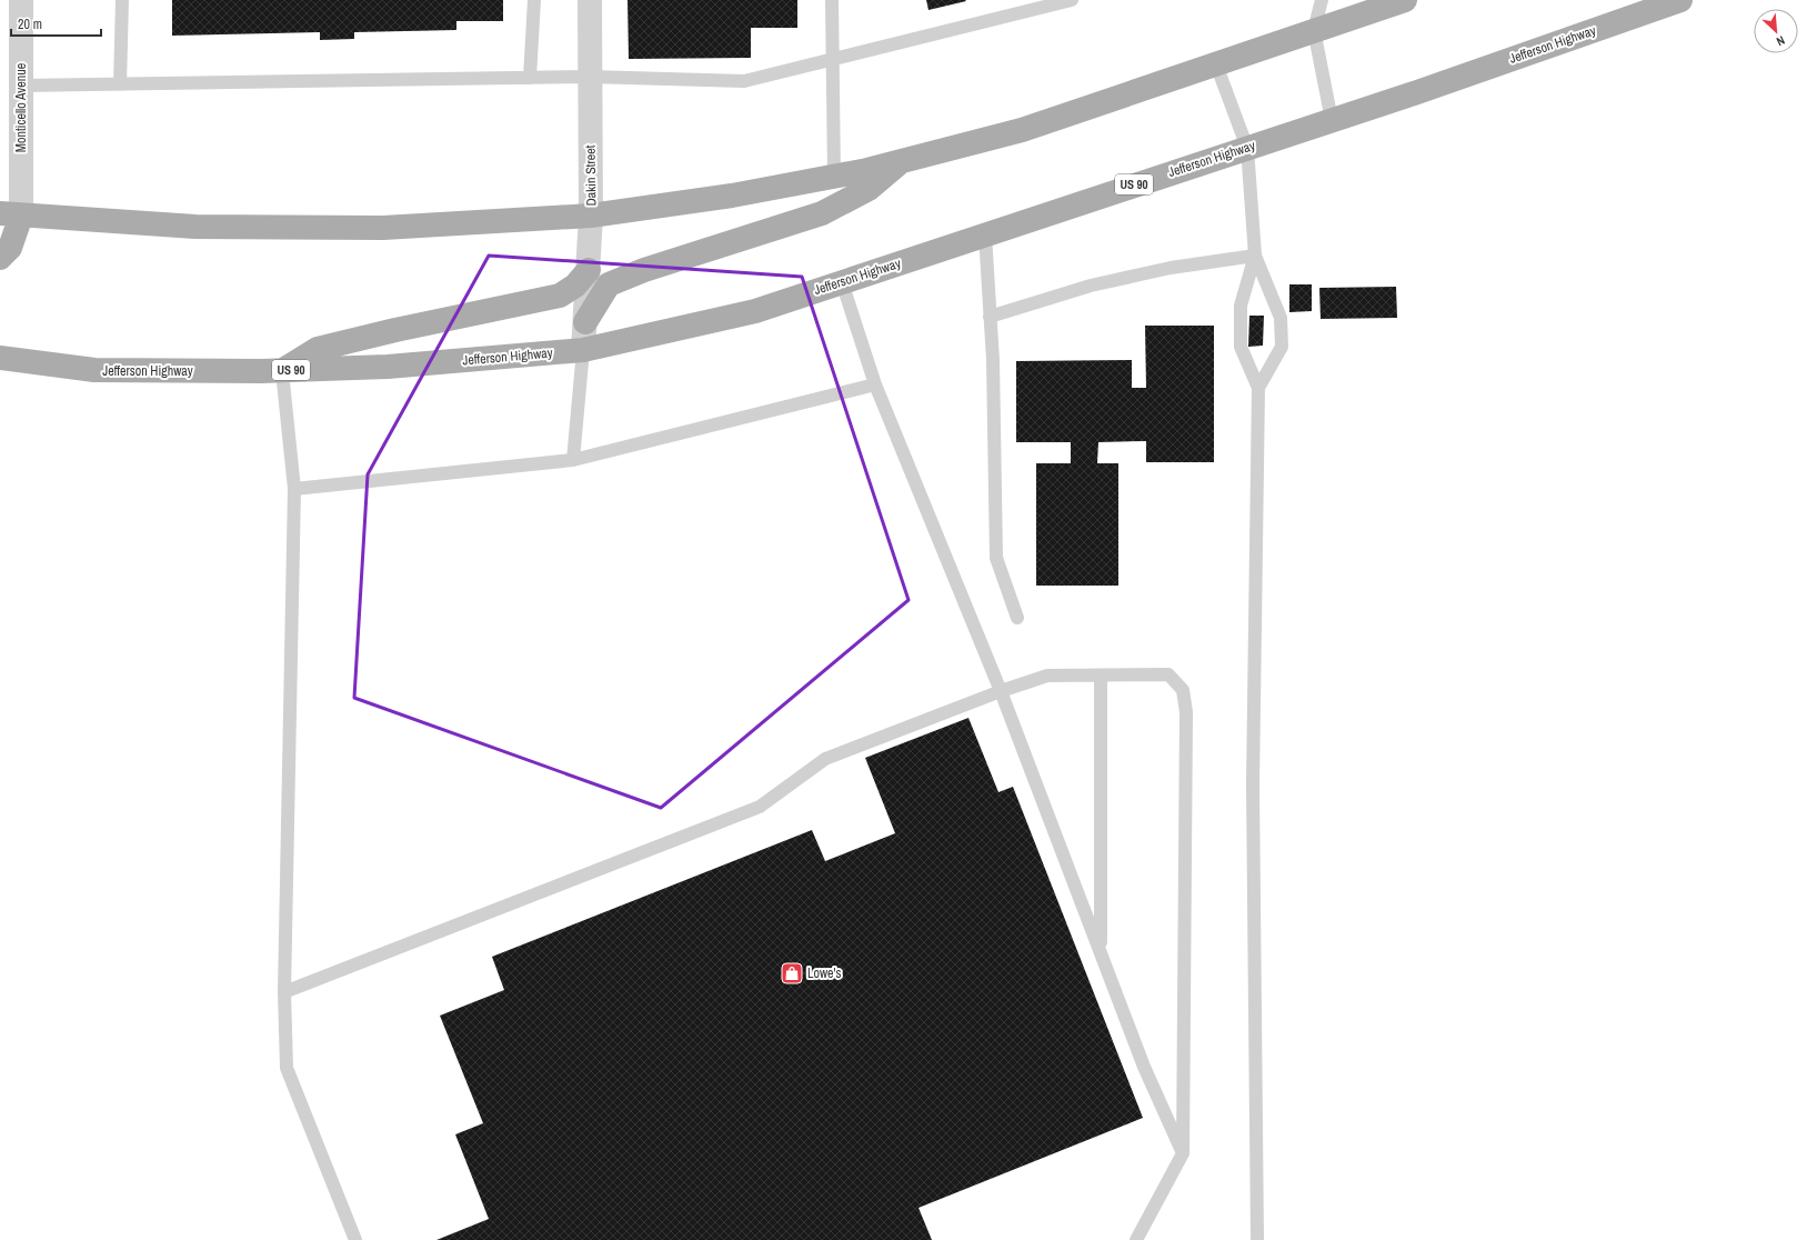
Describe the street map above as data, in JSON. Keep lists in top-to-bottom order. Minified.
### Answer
{"streets":{"main road":["Jefferson Highway","US 90"],"street":["Monticello Avenue","Dakin Street"]},"crossings":[["Jefferson Highway","Dakin Street"]],"places":{"shop":["Lowe's"]},"scale_bar":"20 m","north":"bottom right"}
